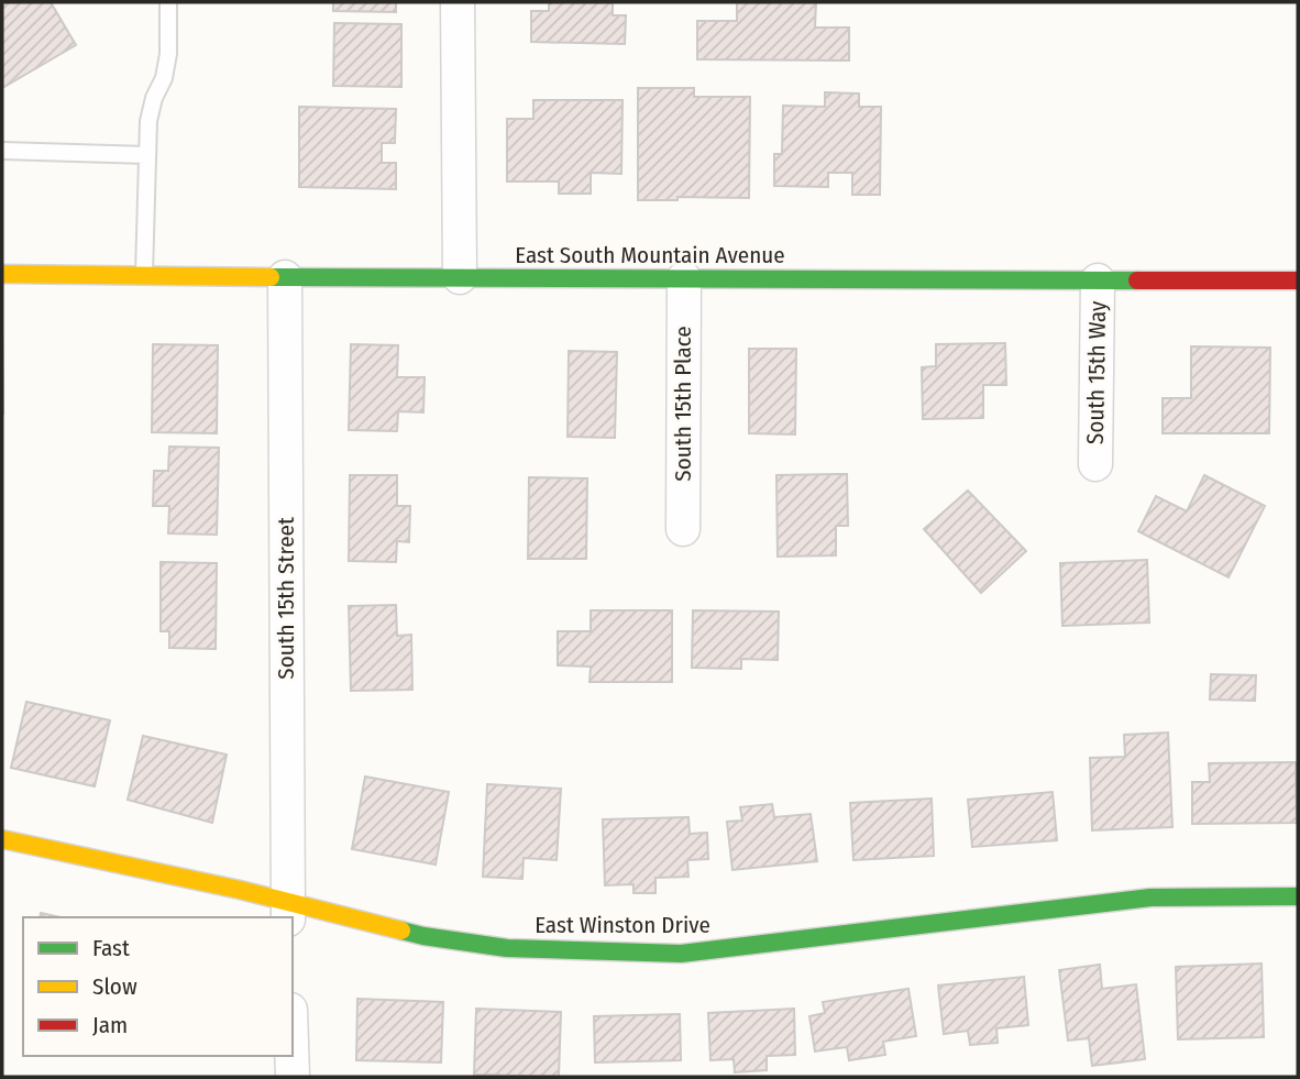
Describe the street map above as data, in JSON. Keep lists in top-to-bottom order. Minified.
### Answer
{"streets":{"street":["East South Mountain Avenue","South 15th Way","South 15th Place","South 15th Street","East Winston Drive"]},"crossings":[["East South Mountain Avenue","South 15th Way"],["East South Mountain Avenue","South 15th Place"],["East South Mountain Avenue","South 15th Street"],["South 15th Street","East Winston Drive"]],"legend":["Fast","Slow","Jam"]}
